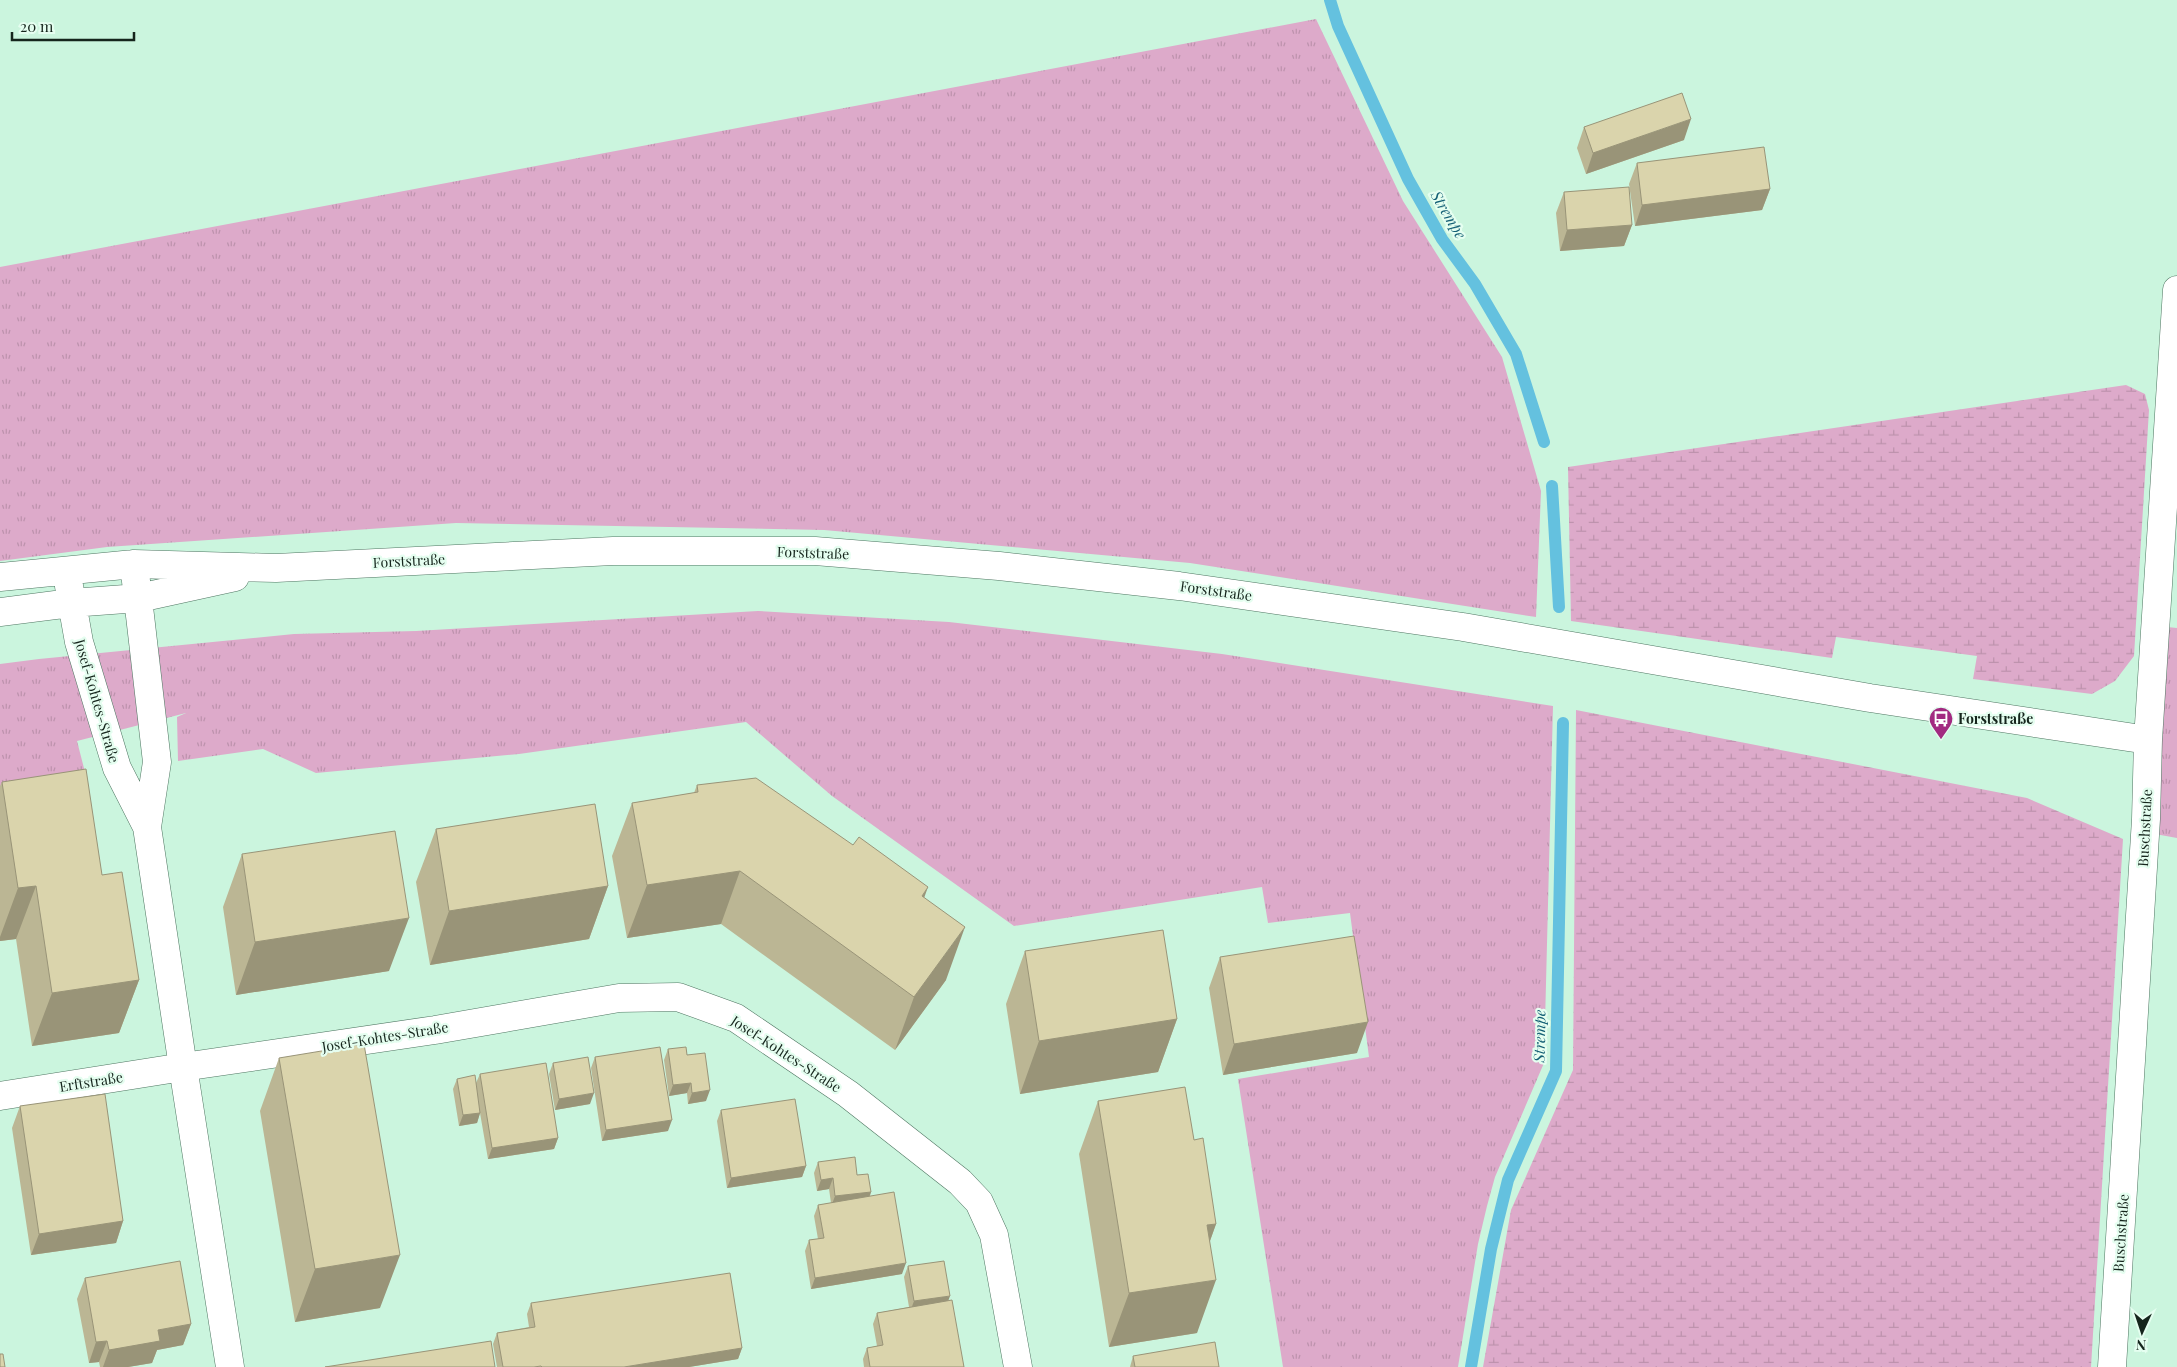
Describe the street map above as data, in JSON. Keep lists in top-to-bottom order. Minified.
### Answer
{"streets":{"street":["Forststraße","Josef-Kohtes-Straße","Buschstraße","Erftstraße"]},"crossings":[["Forststraße","Josef-Kohtes-Straße"],["Forststraße","Buschstraße"],["Josef-Kohtes-Straße","Erftstraße"]],"water":["Strempe"],"places":{"bus stop":["Forststraße"]},"scale_bar":"20 m","north":"bottom"}
